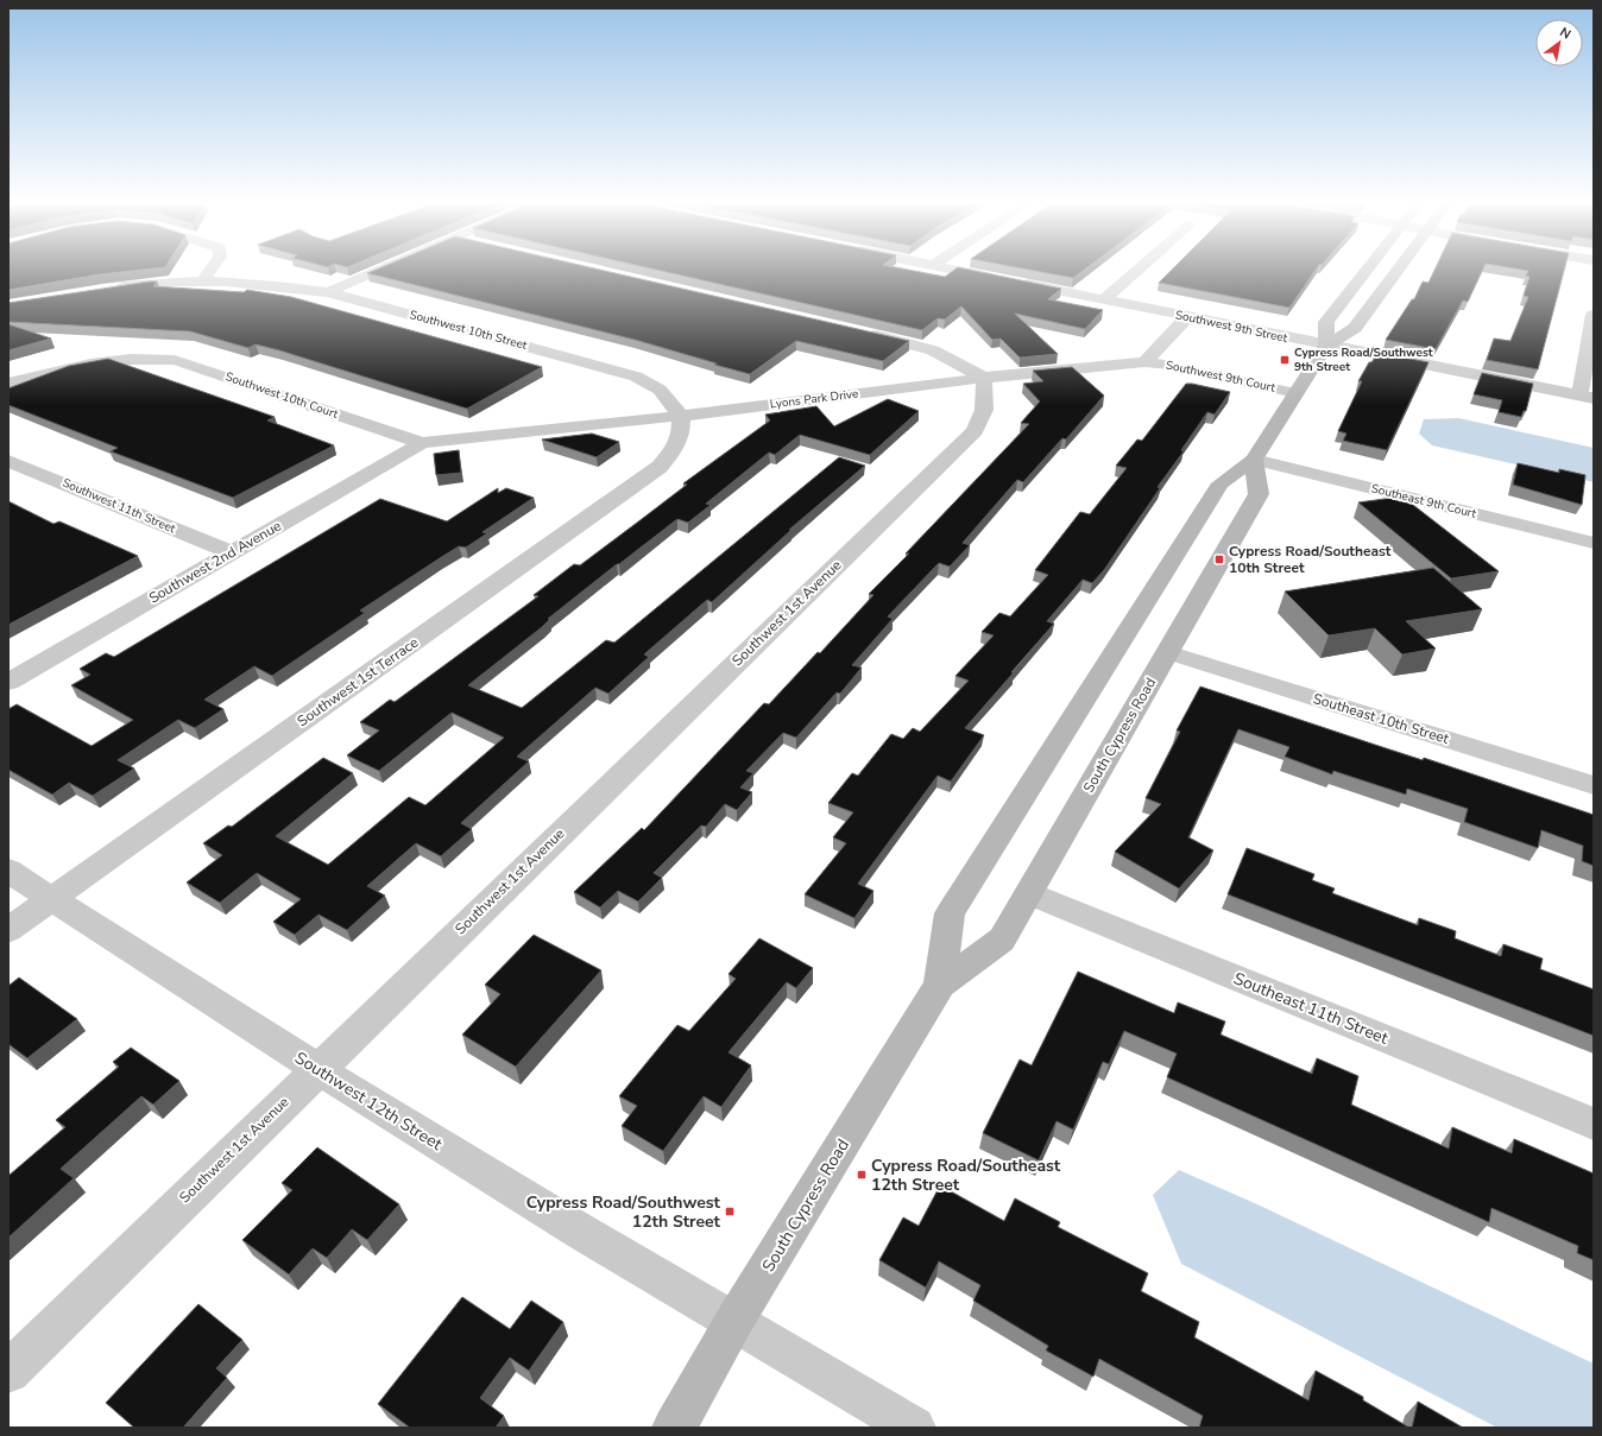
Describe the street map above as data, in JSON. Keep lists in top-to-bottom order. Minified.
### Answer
{"streets":{"street":["Southwest 9th Street","Southwest 10th Street","Southwest 9th Court","Southwest 10th Court","Lyons Park Drive","Southeast 9th Court","Southwest 11th Street","Southwest 2nd Avenue","Southwest 1st Avenue","Southwest 1st Terrace","Southeast 10th Street","South Cypress Road","Southeast 11th Street","Southwest 12th Street"]},"crossings":[["Southwest 9th Street","South Cypress Road"],["Southwest 10th Street","Lyons Park Drive"],["Southwest 10th Street","Southwest 1st Terrace"],["Southwest 9th Court","Lyons Park Drive"],["Southwest 9th Court","South Cypress Road"],["Southwest 10th Court","Lyons Park Drive"],["Southwest 10th Court","Southwest 2nd Avenue"],["Lyons Park Drive","Southwest 2nd Avenue"],["Lyons Park Drive","Southwest 1st Avenue"],["Lyons Park Drive","Southwest 1st Terrace"],["Southeast 9th Court","South Cypress Road"],["Southwest 11th Street","Southwest 2nd Avenue"],["Southwest 1st Avenue","Southwest 12th Street"],["Southwest 1st Terrace","Southwest 12th Street"],["Southeast 10th Street","South Cypress Road"],["South Cypress Road","Southeast 11th Street"],["South Cypress Road","Southwest 12th Street"]],"places":{"transit":["Cypress Road/Southwest 9th Street","Cypress Road/Southeast 10th Street","Cypress Road/Southeast 12th Street","Cypress Road/Southwest 12th Street"]},"north":"top right"}
